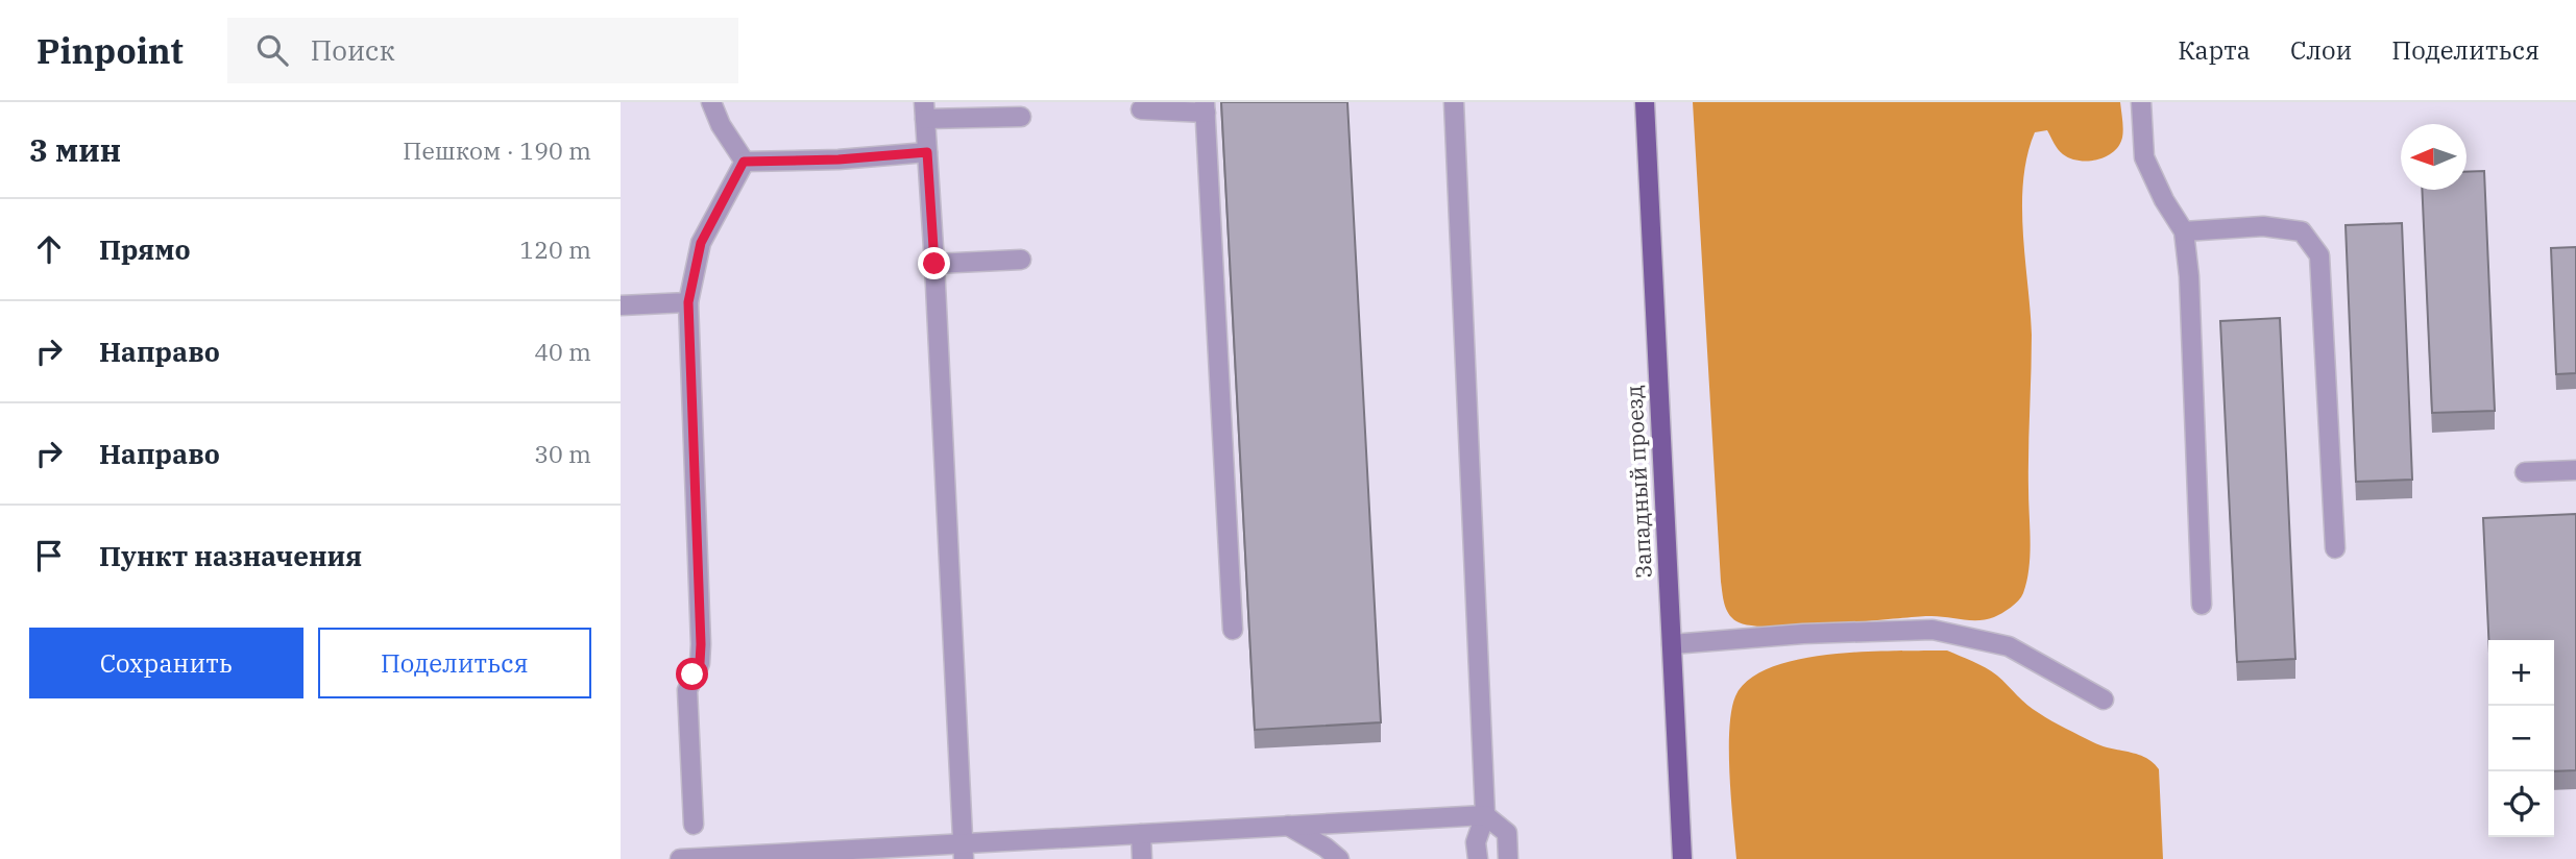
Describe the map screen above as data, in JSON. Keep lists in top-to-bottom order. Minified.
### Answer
{"streets":{"main road":["Западный проезд"]},"north":"left","page":{"header":"Pinpoint","search":"Поиск","nav":["Карта","Слои","Поделиться"],"heading":["3 мин","Пешком · 190 m"],"list":[["Прямо","120 m"],["Направо","40 m"],["Направо","30 m"],"Пункт назначения"],"buttons":["Сохранить","Поделиться"],"map_buttons":["+","−"]}}
